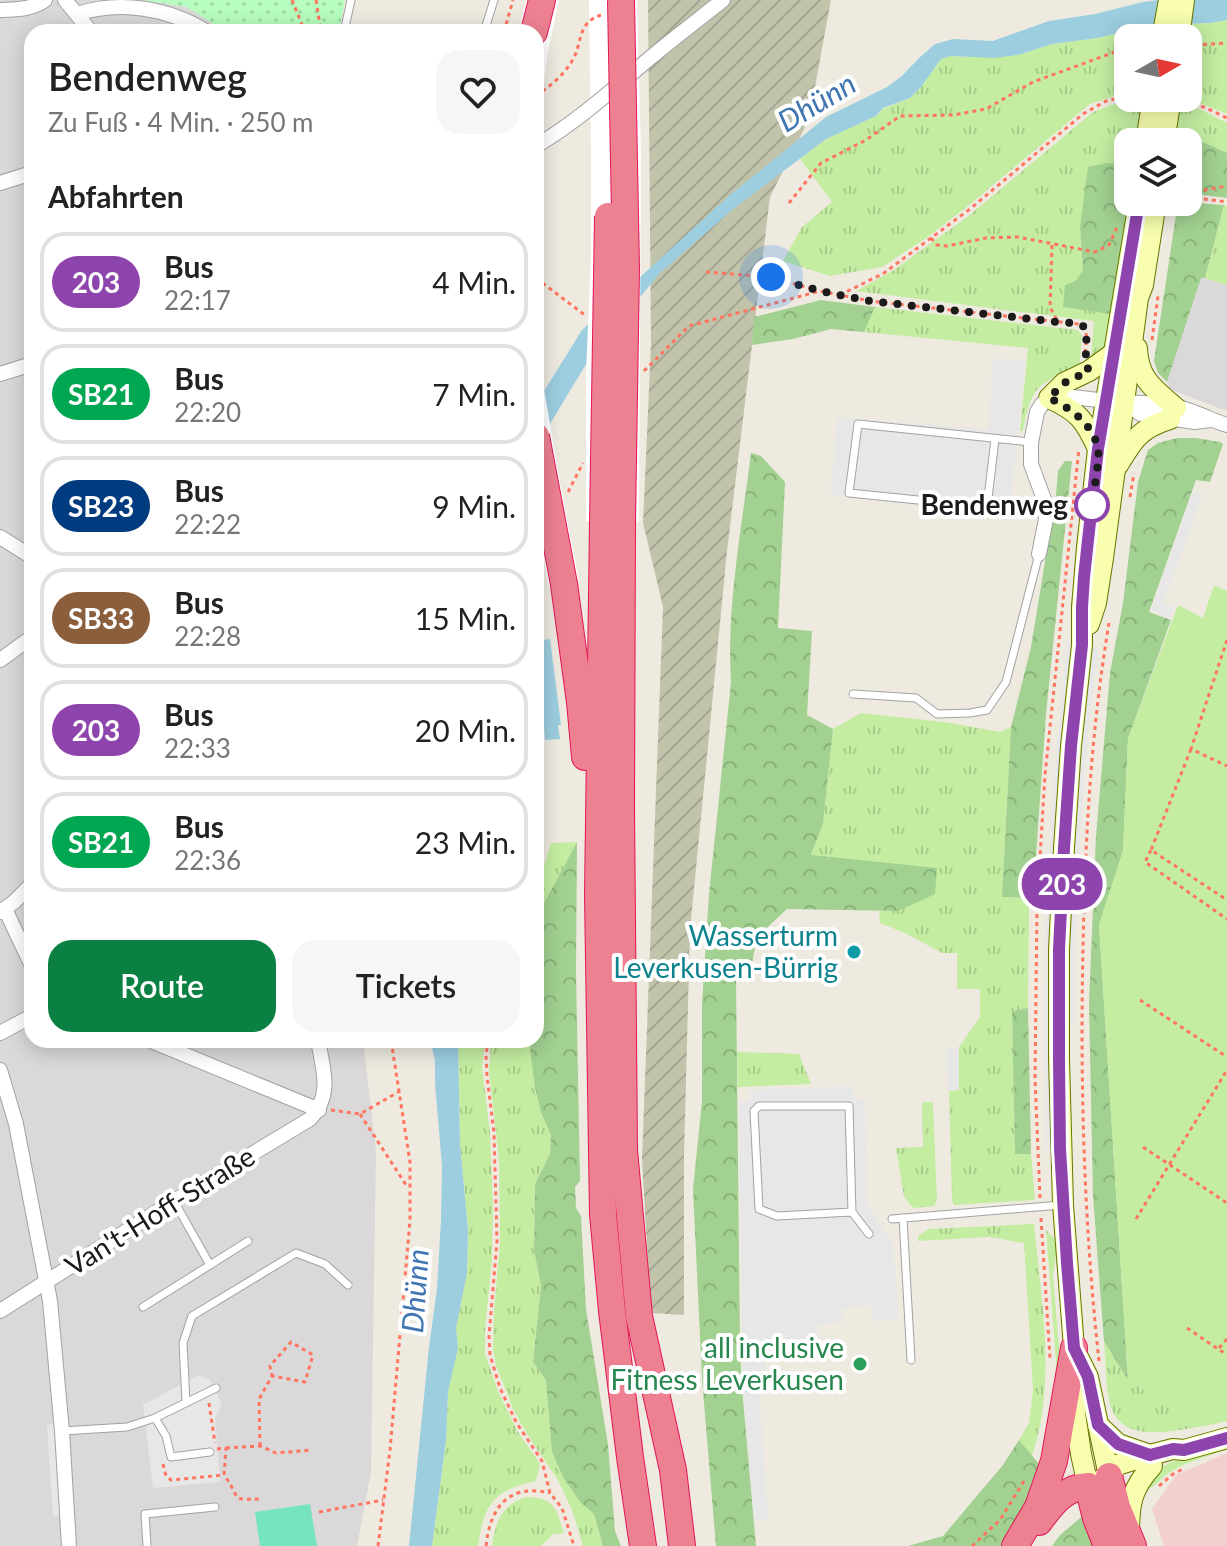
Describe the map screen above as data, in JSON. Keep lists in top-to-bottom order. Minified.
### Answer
{"streets":{"street":["Van't-Hoff-Straße"]},"water":["Dhünn"],"places":["Bendenweg","Wasserturm Leverkusen-Bürrig","all inclusive Fitness Leverkusen"],"lines":["bus line 203"],"north":"right","page":{"on_map":"203","heading":[["Bendenweg","Zu Fuß · 4 Min. · 250 m"],"Abfahrten"],"list":[{"mark":"203","name":"Bus","note":"22:17","value":"4 Min."},{"mark":"SB21","name":"Bus","note":"22:20","value":"7 Min."},{"mark":"SB23","name":"Bus","note":"22:22","value":"9 Min."},{"mark":"SB33","name":"Bus","note":"22:28","value":"15 Min."},{"mark":"203","name":"Bus","note":"22:33","value":"20 Min."},{"mark":"SB21","name":"Bus","note":"22:36","value":"23 Min."}],"buttons":["Route","Tickets"]}}
